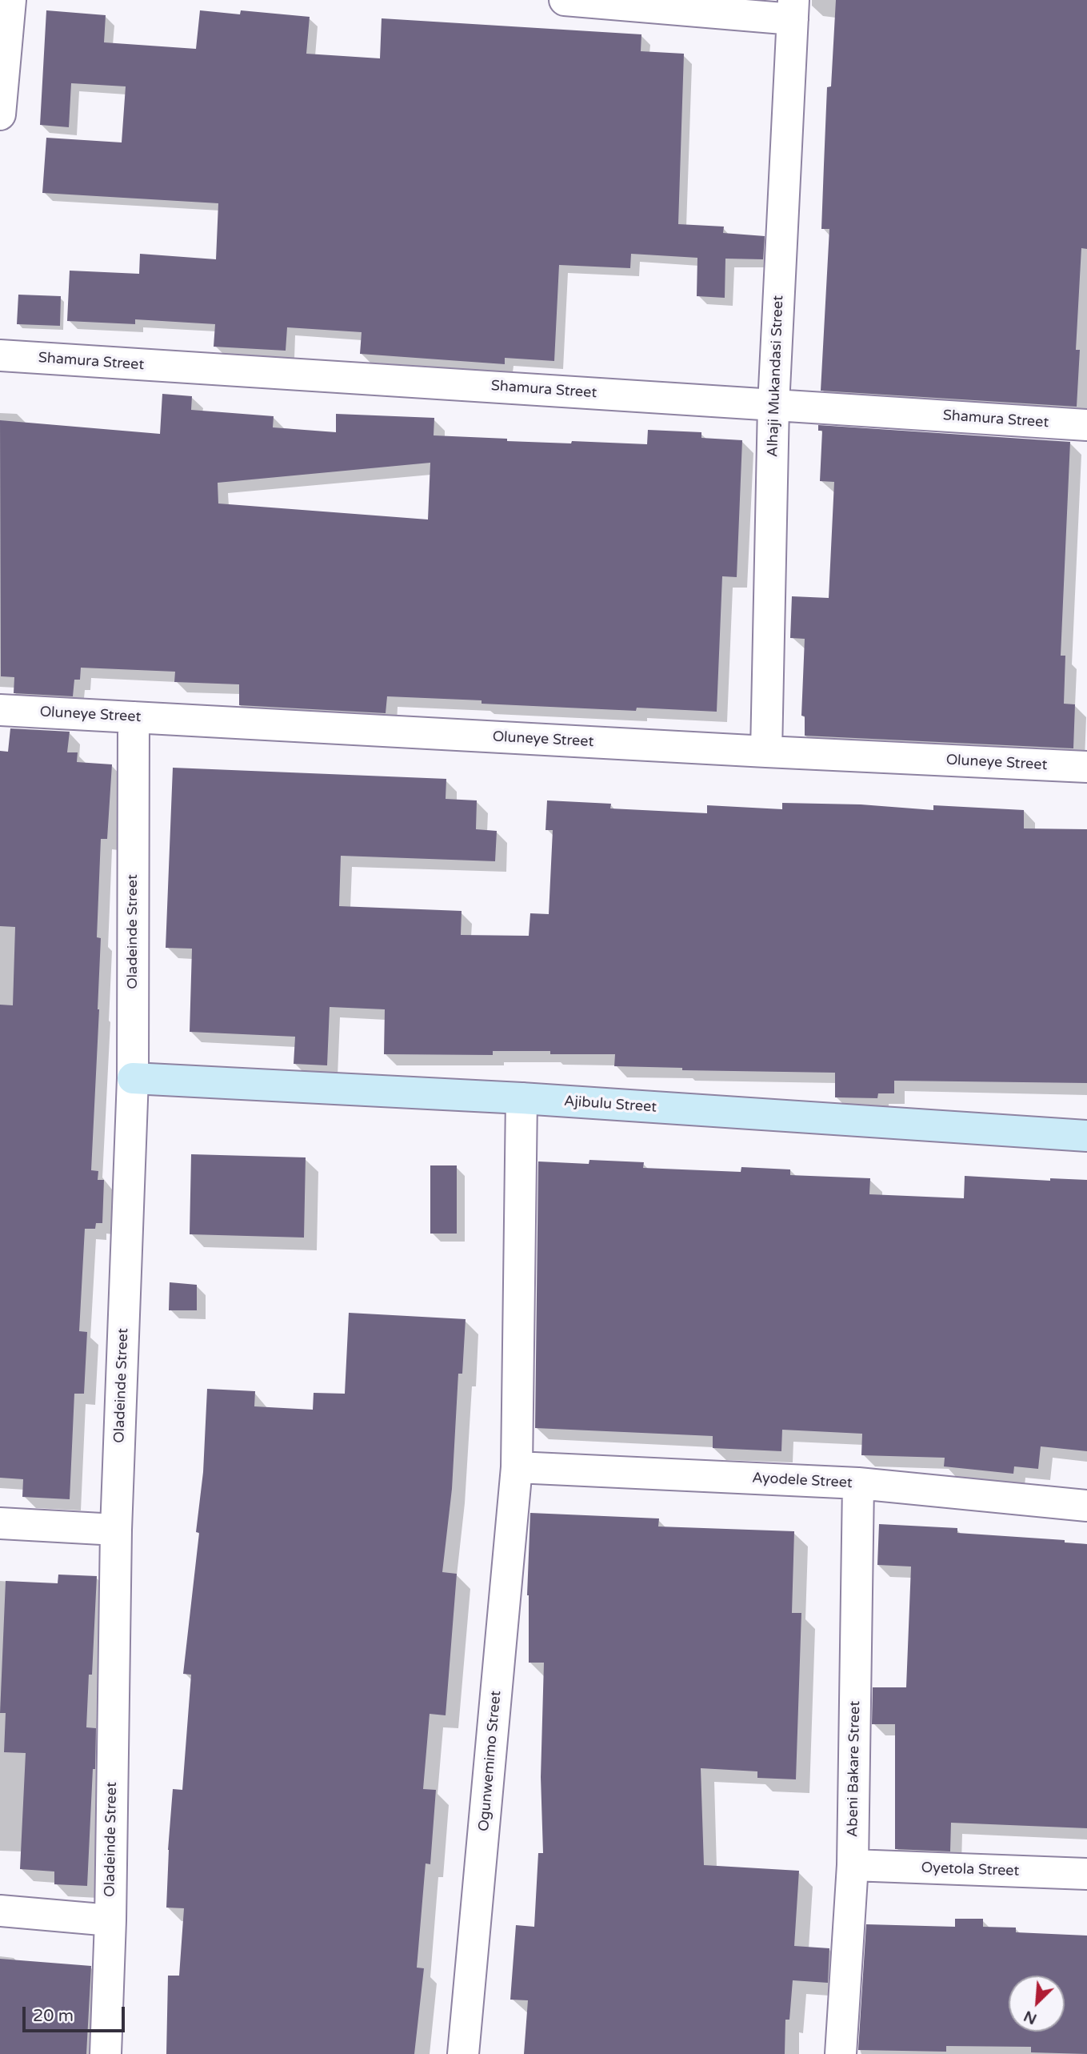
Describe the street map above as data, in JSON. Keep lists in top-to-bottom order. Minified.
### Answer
{"streets":{"street":["Shamura Street","Alhaji Mukandasi Street","Oluneye Street","Oladeinde Street","Ajibulu Street","Ayodele Street","Ogunwemimo Street","Abeni Bakare Street","Oyetola Street"]},"crossings":[["Shamura Street","Alhaji Mukandasi Street"],["Alhaji Mukandasi Street","Oluneye Street"],["Oluneye Street","Oladeinde Street"],["Oladeinde Street","Ajibulu Street"],["Ajibulu Street","Ogunwemimo Street"],["Ayodele Street","Ogunwemimo Street"],["Ayodele Street","Abeni Bakare Street"],["Abeni Bakare Street","Oyetola Street"]],"scale_bar":"20 m","north":"bottom left"}
